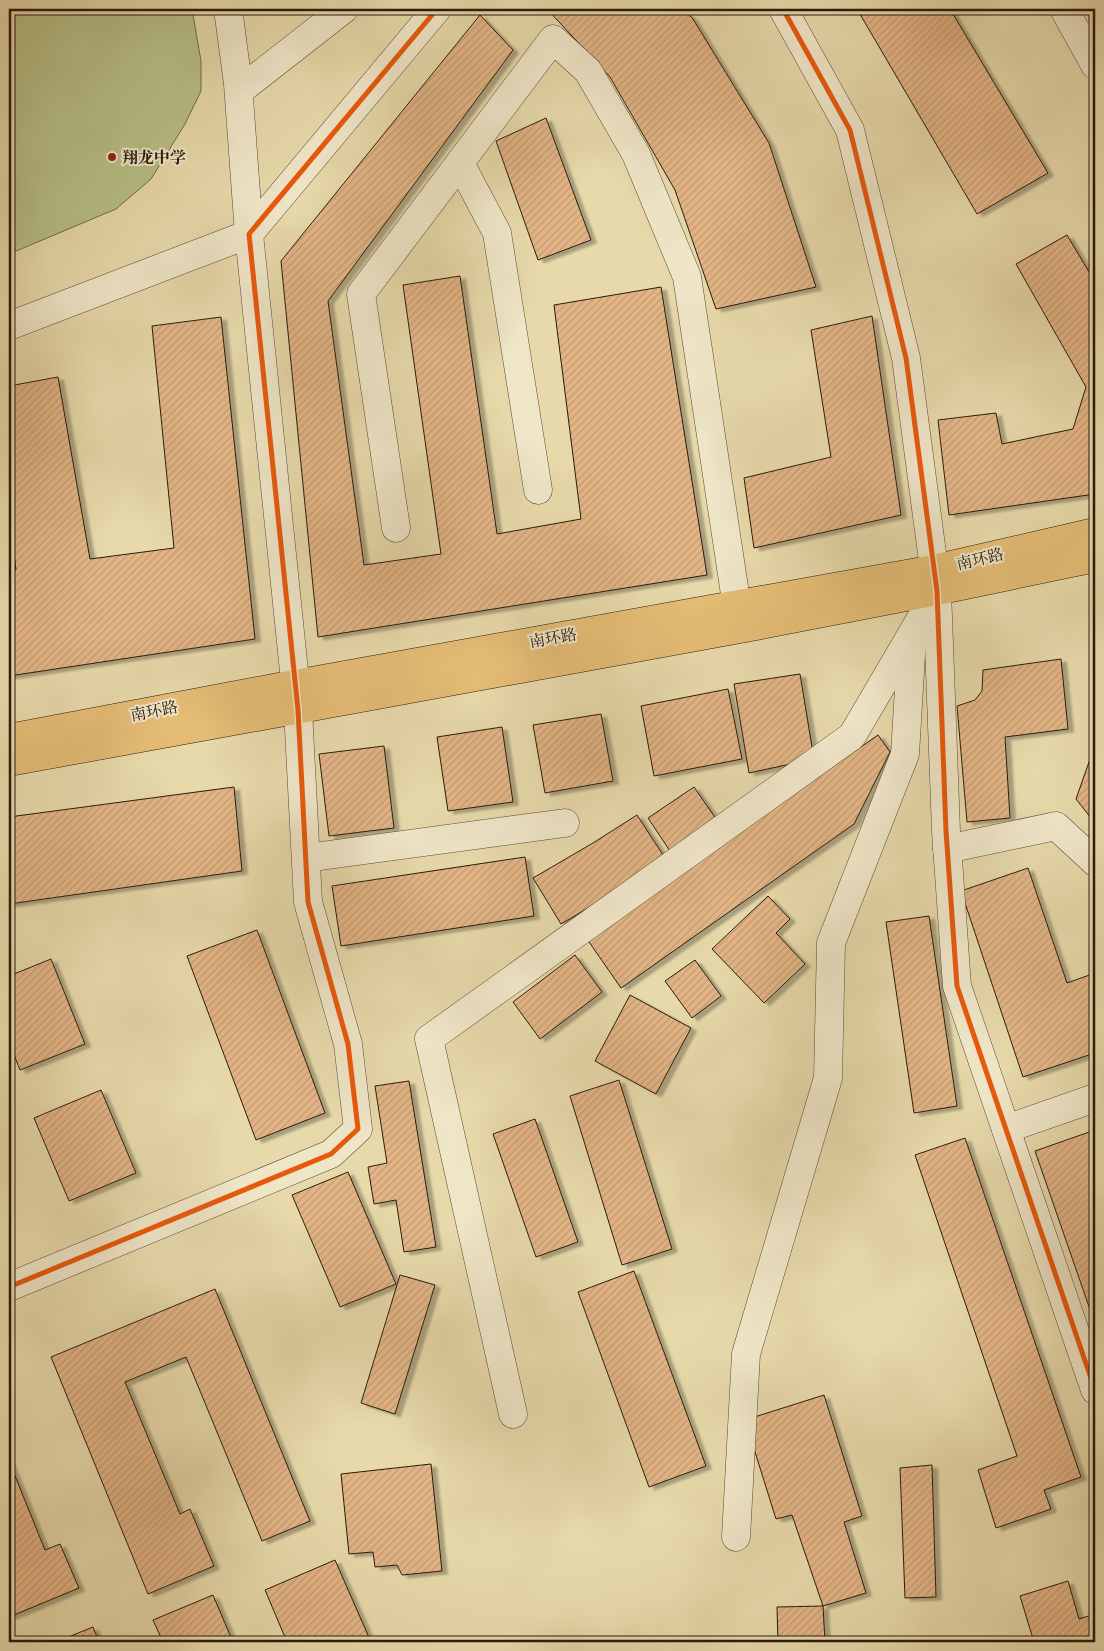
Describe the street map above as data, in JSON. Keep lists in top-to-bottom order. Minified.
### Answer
{"streets":{"main road":["南环路"]},"places":["翔龙中学"]}
